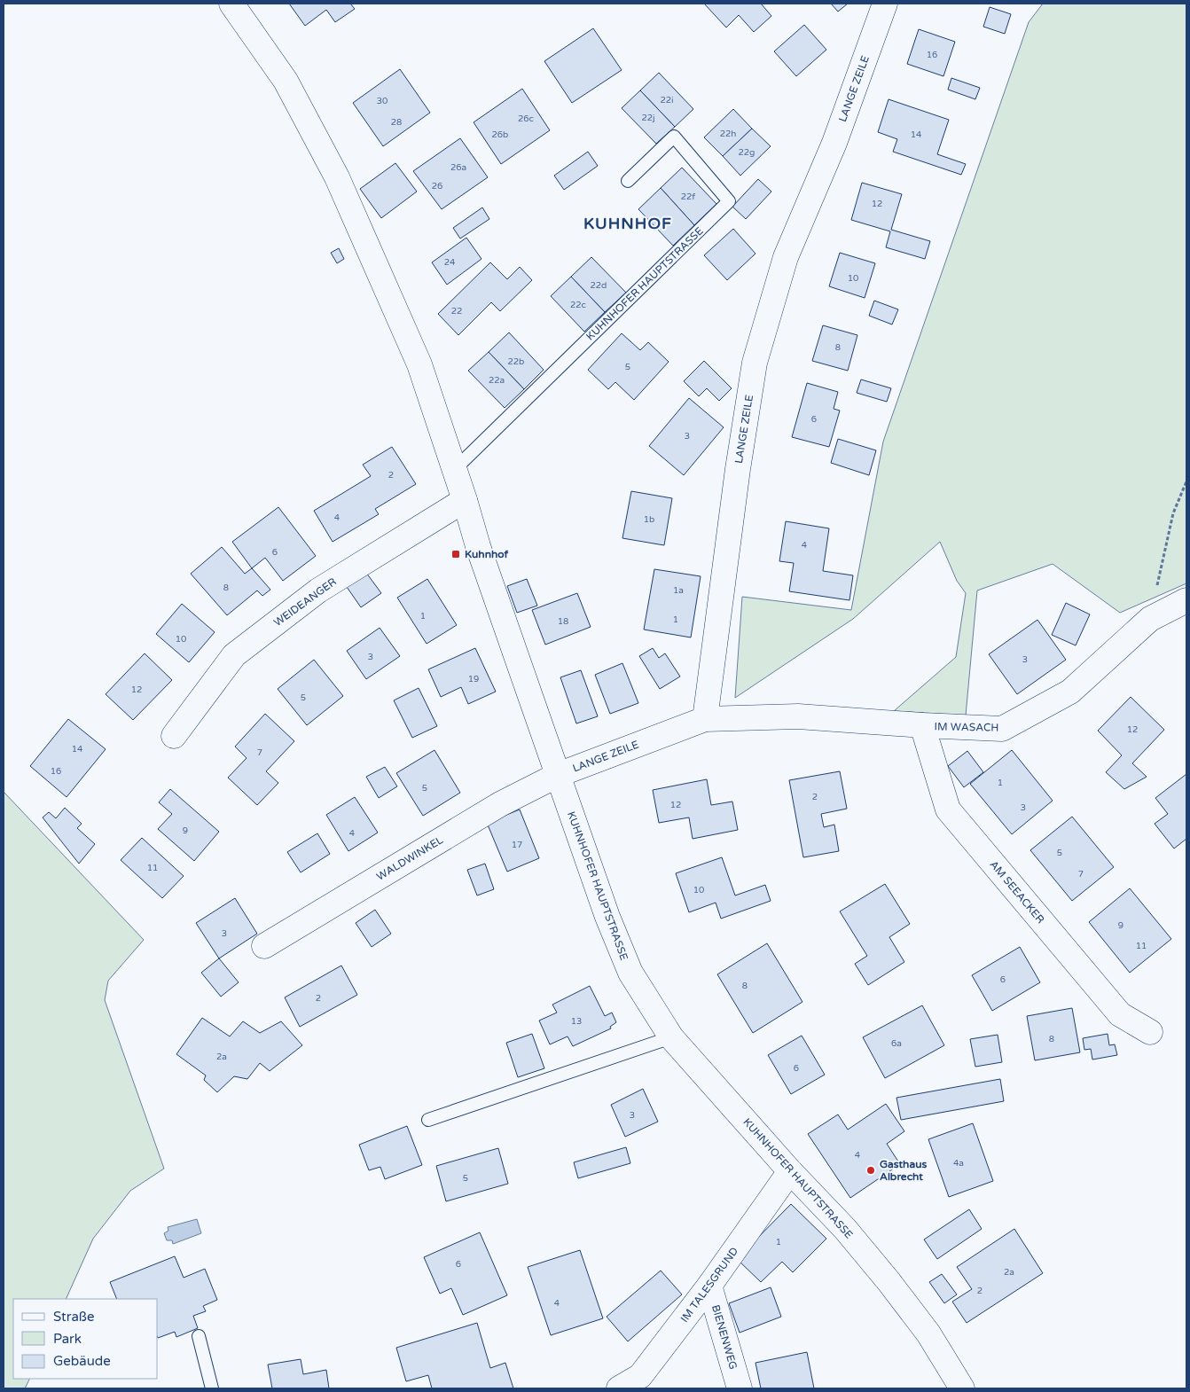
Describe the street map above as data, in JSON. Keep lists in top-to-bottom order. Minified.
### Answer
{"streets":{"street":["LANGE ZEILE","KUHNHOFER HAUPTSTRASSE","WEIDEANGER","IM WASACH","WALDWINKEL","AM SEEACKER","IM TALESGRUND","BIENENWEG"]},"crossings":[["LANGE ZEILE","KUHNHOFER HAUPTSTRASSE"],["LANGE ZEILE","IM WASACH"],["LANGE ZEILE","WALDWINKEL"],["KUHNHOFER HAUPTSTRASSE","WEIDEANGER"],["KUHNHOFER HAUPTSTRASSE","WALDWINKEL"],["KUHNHOFER HAUPTSTRASSE","IM TALESGRUND"],["IM WASACH","AM SEEACKER"],["IM TALESGRUND","BIENENWEG"]],"districts":["KUHNHOF"],"places":{"transit":["Kuhnhof"],"other":["Gasthaus Albrecht"]},"house_numbers":["16","22i","30","22j","26c","28","22h","26b","14","22g","26a","26","22f","12","24","10","22d","22c","22","8","22b","5","22a","6","3","2","4","1b","4","6","8","1a","1","1","18","10","3","3","19","12","5","12","14","7","16","1","5","2","12","3","9","4","17","5","11","7","10","9","3","11","6","8","2","13","8","6a","2a","6","3","4","4a","5","1","6","2a","2","4"],"legend":["Straße","Park","Gebäude"]}
